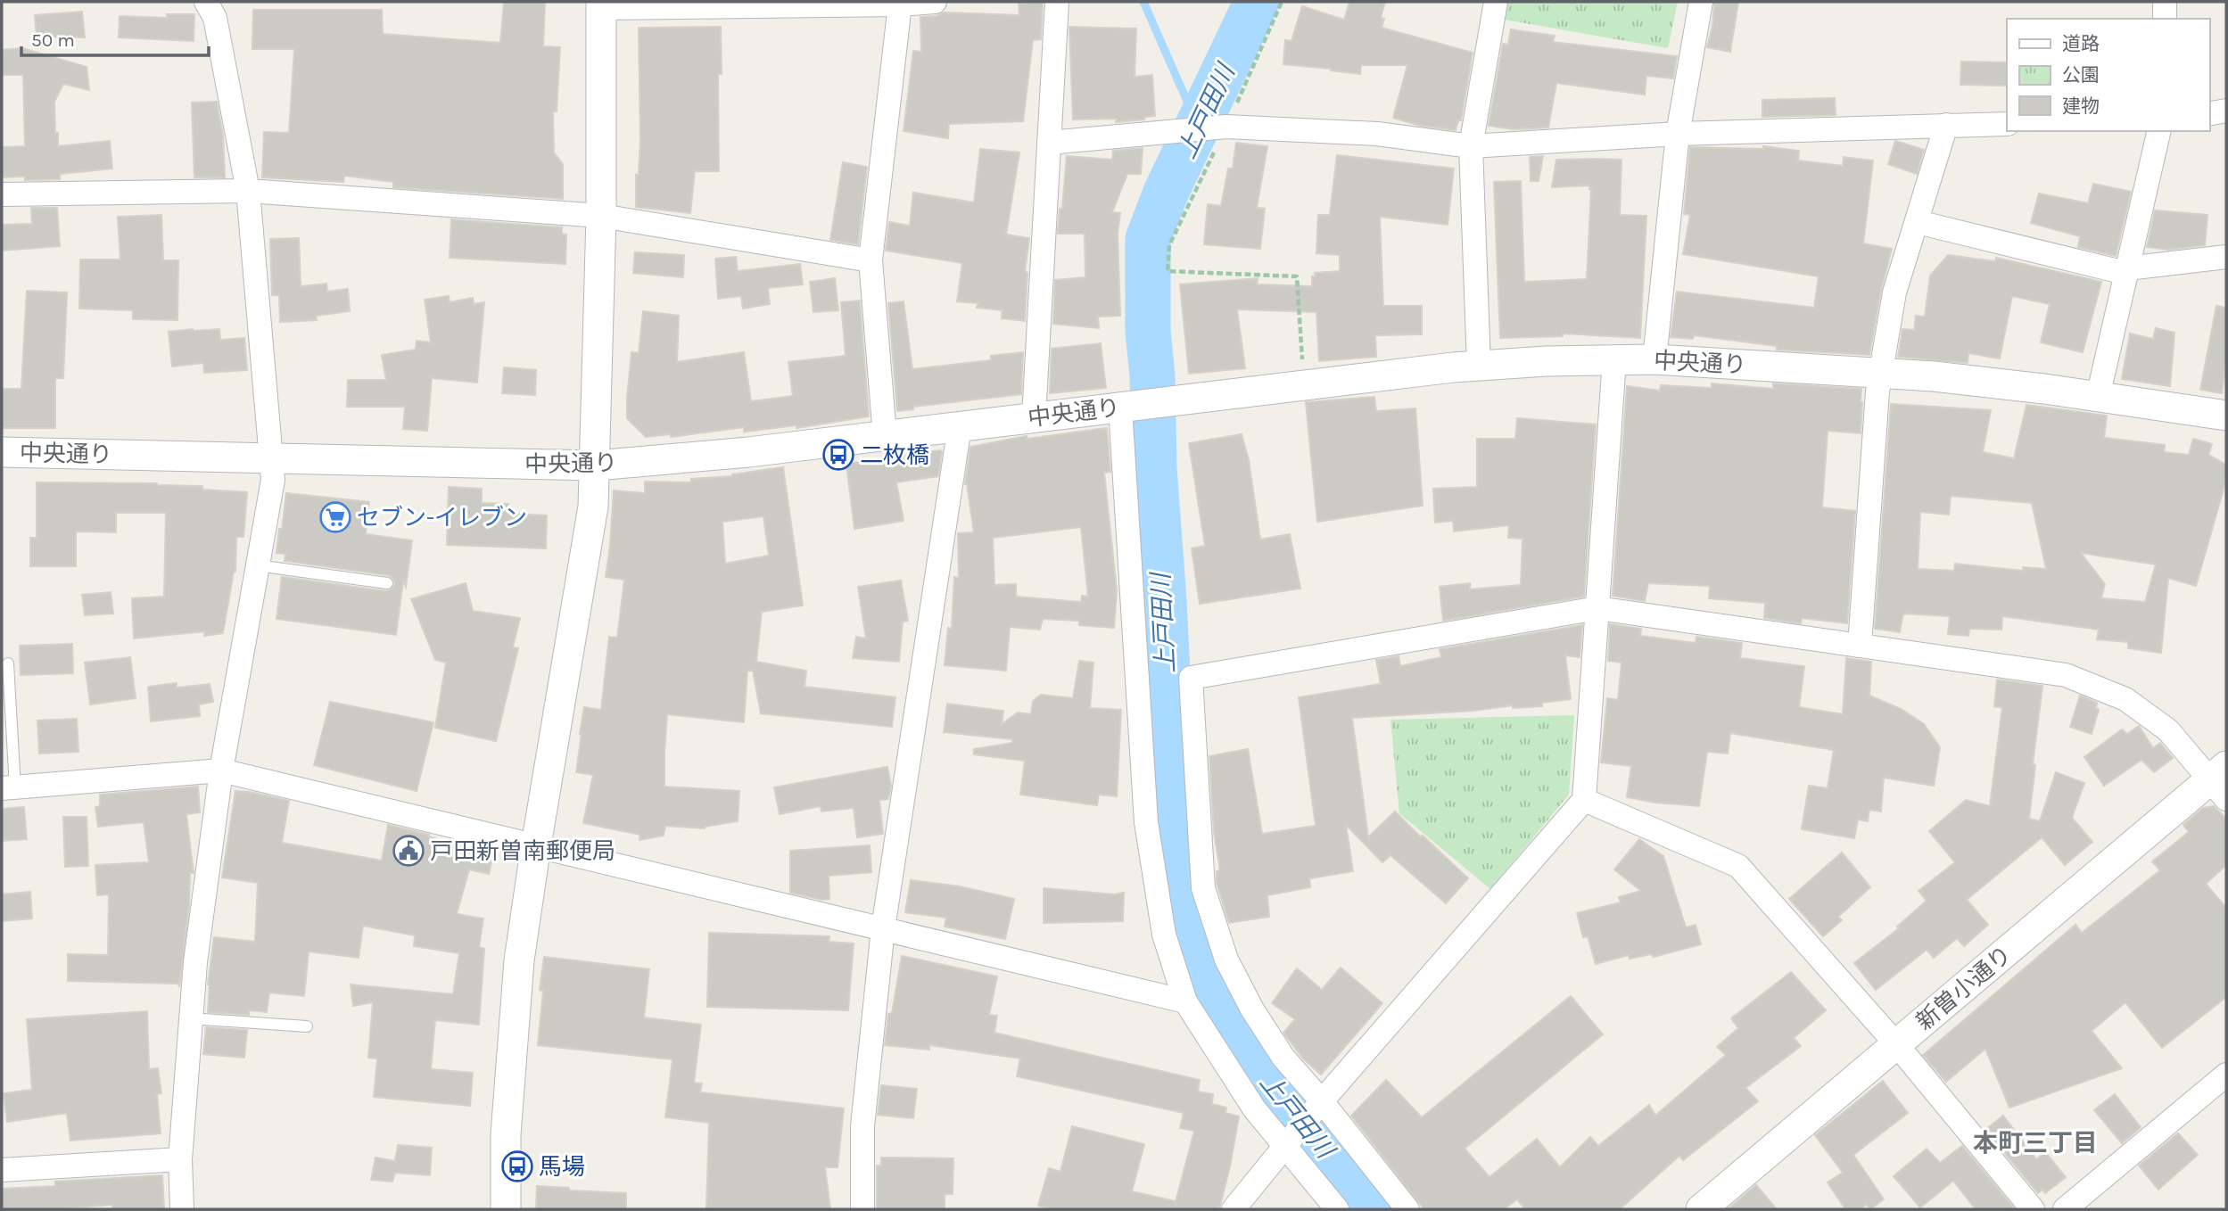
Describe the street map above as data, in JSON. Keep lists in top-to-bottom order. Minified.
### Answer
{"streets":{"street":["中央通り","新曽小通り"]},"districts":["本町三丁目"],"water":["上戸田川"],"places":{"bus stop":["二枚橋","馬場"],"supermarket":["セブン-イレブン"],"public building":["戸田新曽南郵便局"]},"legend":["道路","公園","建物"],"scale_bar":"50 m"}
